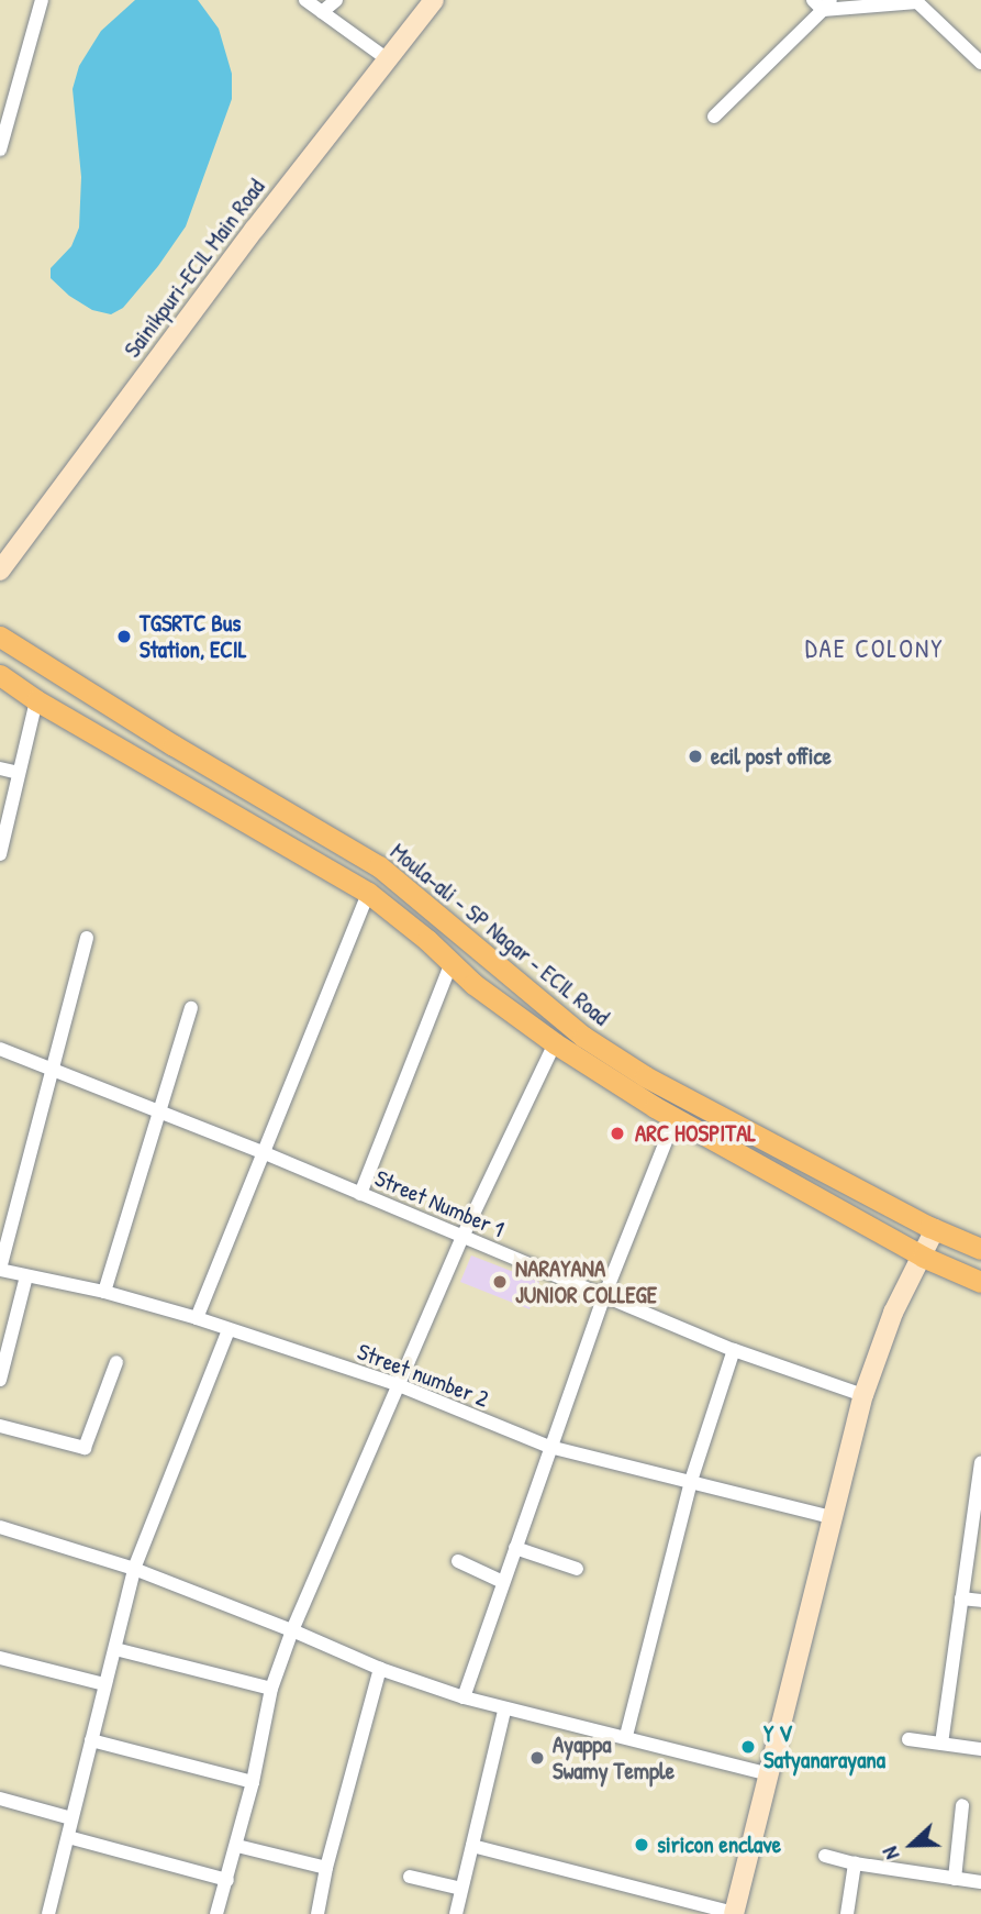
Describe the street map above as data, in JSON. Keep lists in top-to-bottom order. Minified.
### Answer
{"streets":{"main road":["Moula-ali - SP Nagar - ECIL Road"],"street":["Sainikpuri-ECIL Main Road","Street Number 1","Street number 2"]},"districts":["DAE COLONY"],"places":["TGSRTC Bus Station, ECIL","ecil post office","ARC HOSPITAL","NARAYANA JUNIOR COLLEGE","Y V Satyanarayana","Ayappa Swamy Temple","siricon enclave"],"north":"left"}
